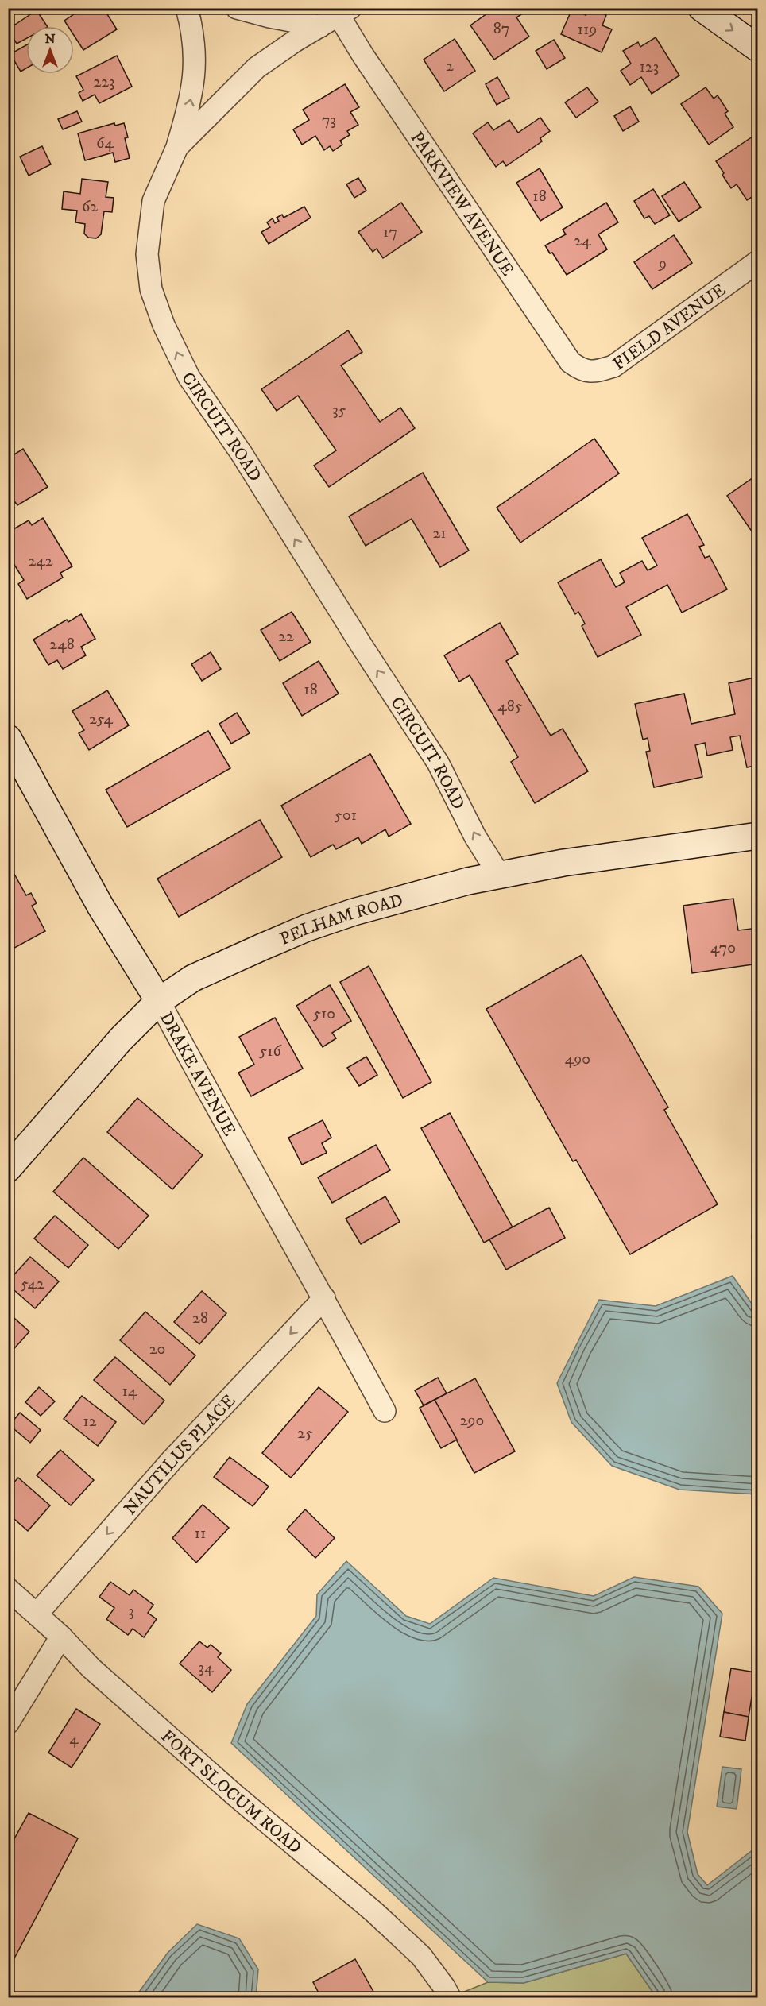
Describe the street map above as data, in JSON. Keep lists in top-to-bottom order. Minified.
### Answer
{"streets":{"main road":["PELHAM ROAD","DRAKE AVENUE"],"street":["PARKVIEW AVENUE","FIELD AVENUE","CIRCUIT ROAD","NAUTILUS PLACE","FORT SLOCUM ROAD"]},"crossings":[["PARKVIEW AVENUE","FIELD AVENUE"],["PARKVIEW AVENUE","CIRCUIT ROAD"],["CIRCUIT ROAD","PELHAM ROAD"],["PELHAM ROAD","DRAKE AVENUE"],["DRAKE AVENUE","NAUTILUS PLACE"],["NAUTILUS PLACE","FORT SLOCUM ROAD"]],"one_way":["CIRCUIT ROAD","NAUTILUS PLACE"],"house_numbers":["87","119","2","123","223","73","64","18","62","17","24","9","35","21","242","22","248","18","485","254","501","470","510","516","490","542","28","20","14","290","12","25","11","3","34","4"],"north":"top"}
